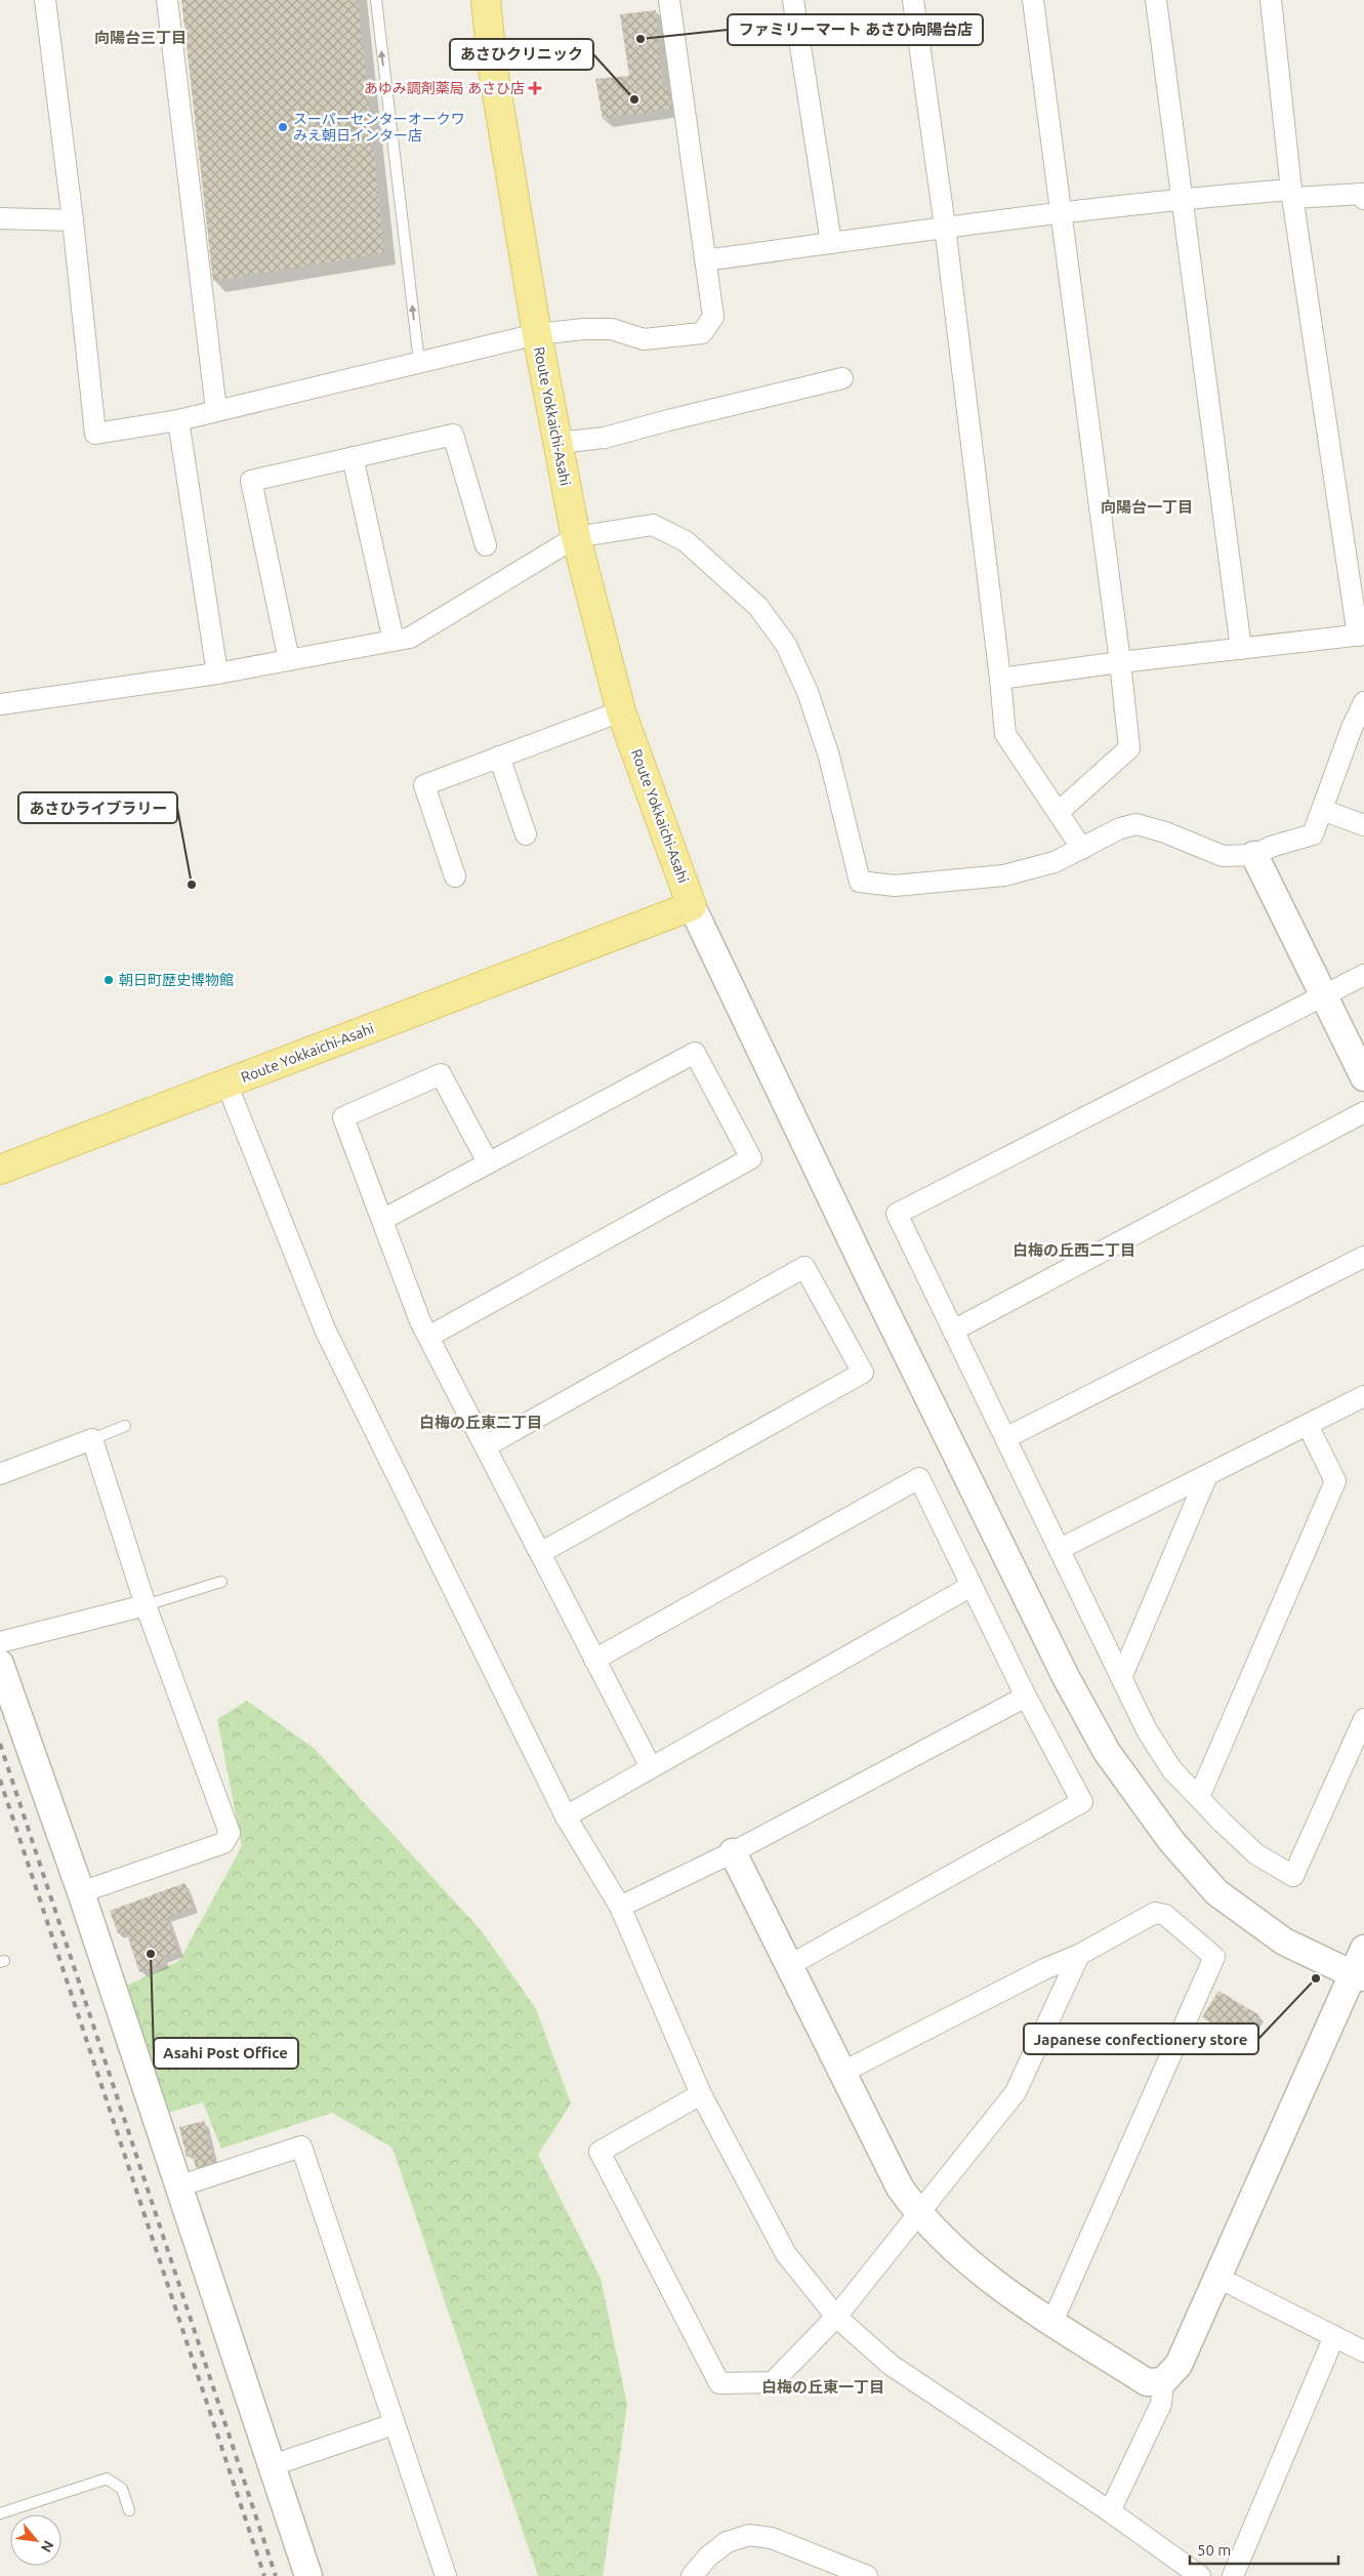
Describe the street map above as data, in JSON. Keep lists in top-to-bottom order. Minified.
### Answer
{"streets":{"main road":["Route Yokkaichi-Asahi"]},"districts":["向陽台三丁目","向陽台一丁目","白梅の丘西二丁目","白梅の丘東二丁目","白梅の丘東一丁目"],"places":{"other":["ファミリーマート あさひ向陽台店","あさひクリニック","スーパーセンターオークワ みえ朝日インター店","あさひライブラリー","朝日町歴史博物館","Asahi Post Office","Japanese confectionery store"],"health":["あゆみ調剤薬局 あさひ店"]},"scale_bar":"50 m","north":"bottom right"}
